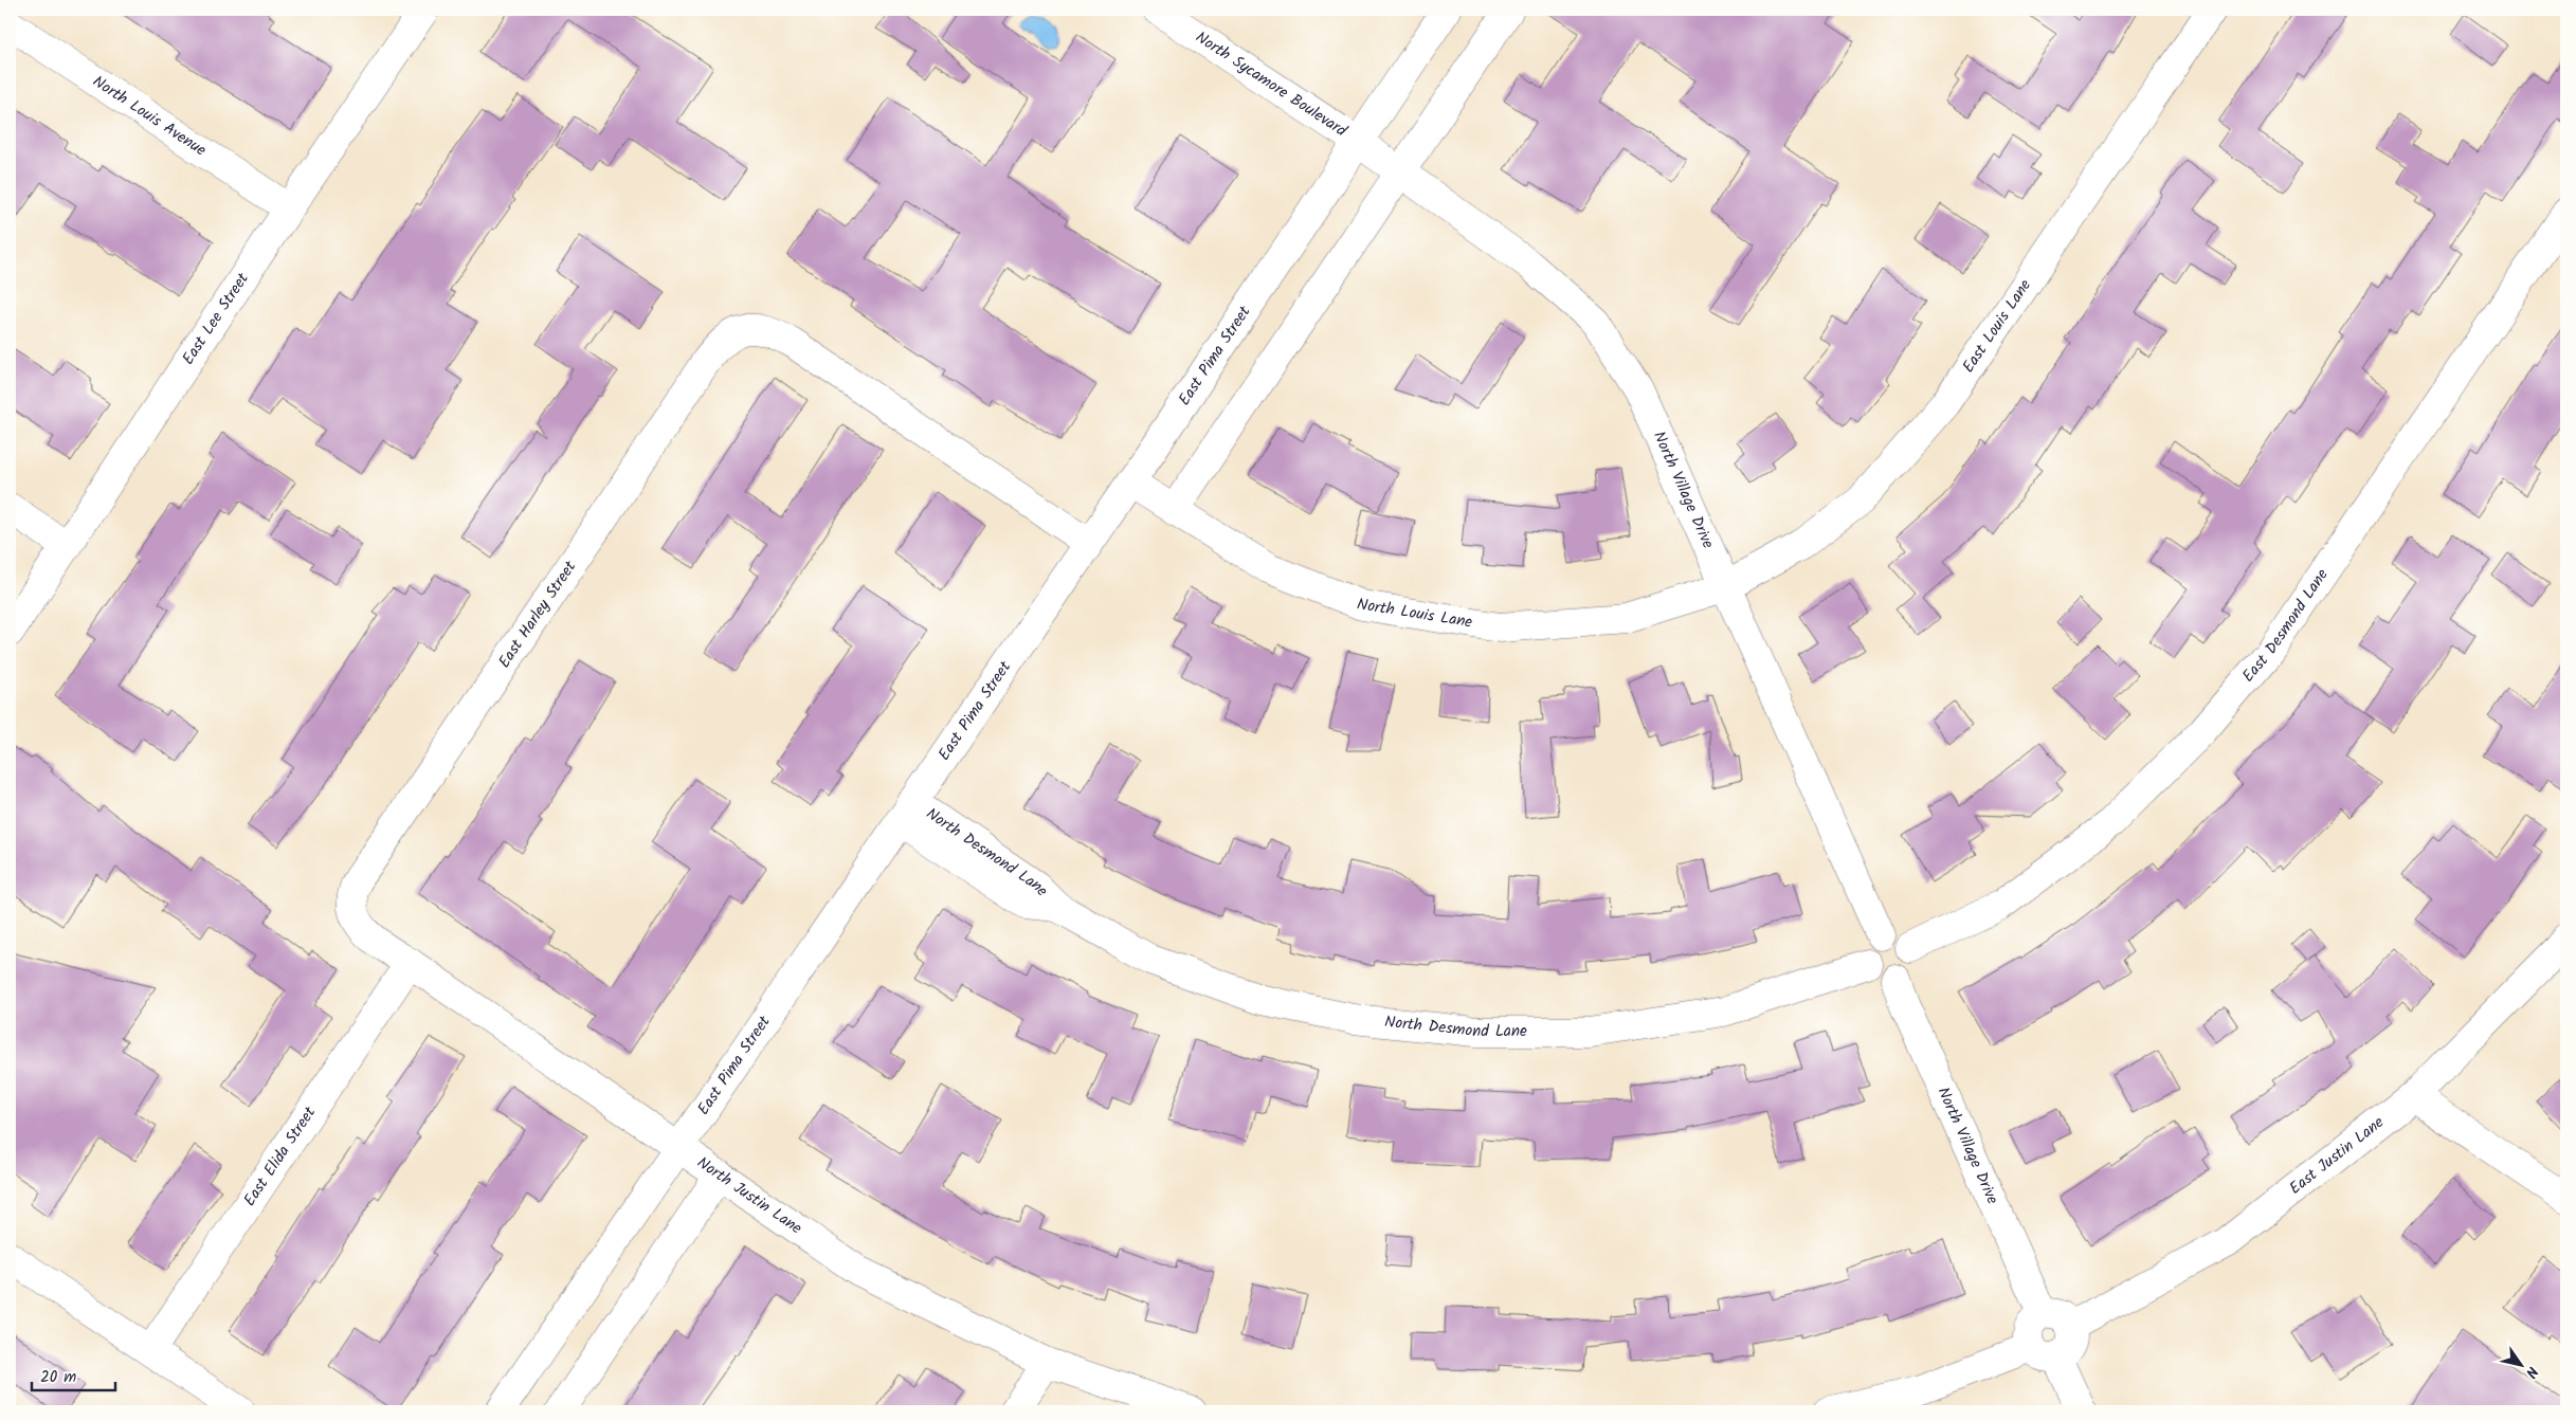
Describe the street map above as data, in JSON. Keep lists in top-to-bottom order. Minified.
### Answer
{"streets":{"street":["North Sycamore Boulevard","North Louis Avenue","East Lee Street","East Louis Lane","East Pima Street","North Village Drive","North Louis Lane","East Harley Street","East Desmond Lane","North Desmond Lane","East Justin Lane","East Elida Street","North Justin Lane"]},"crossings":[["North Sycamore Boulevard","East Pima Street"],["North Sycamore Boulevard","North Village Drive"],["North Louis Avenue","East Lee Street"],["East Louis Lane","North Village Drive"],["East Louis Lane","North Louis Lane"],["East Pima Street","North Village Drive"],["East Pima Street","North Louis Lane"],["East Pima Street","East Harley Street"],["East Pima Street","North Desmond Lane"],["East Pima Street","North Justin Lane"],["North Village Drive","North Louis Lane"],["North Village Drive","East Desmond Lane"],["North Village Drive","North Desmond Lane"],["North Village Drive","East Justin Lane"],["East Harley Street","North Justin Lane"],["East Desmond Lane","North Desmond Lane"],["East Elida Street","North Justin Lane"]],"scale_bar":"20 m","north":"bottom right"}
